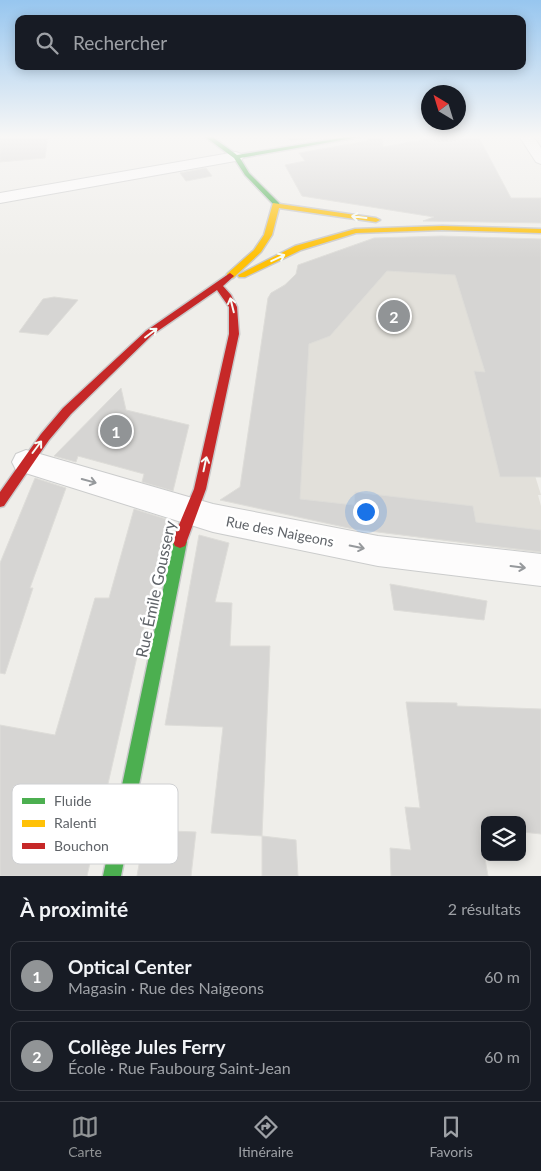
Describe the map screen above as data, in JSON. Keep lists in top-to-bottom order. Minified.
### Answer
{"streets":{"main road":["Rue Émile Goussery"],"street":["Rue des Naigeons"]},"crossings":[["Rue des Naigeons","Rue Émile Goussery"]],"one_way":["Rue des Naigeons","Rue Émile Goussery"],"legend":["Fluide","Ralenti","Bouchon"],"north":"top left","page":{"search":"Rechercher","pins":["2","1"],"heading":["À proximité","2 résultats"],"list":[{"mark":"1","name":"Optical Center","note":"Magasin · Rue des Naigeons","value":"60 m"},{"mark":"2","name":"Collège Jules Ferry","note":"École · Rue Faubourg Saint-Jean","value":"60 m"}],"nav":["Carte","Itinéraire","Favoris"]}}
